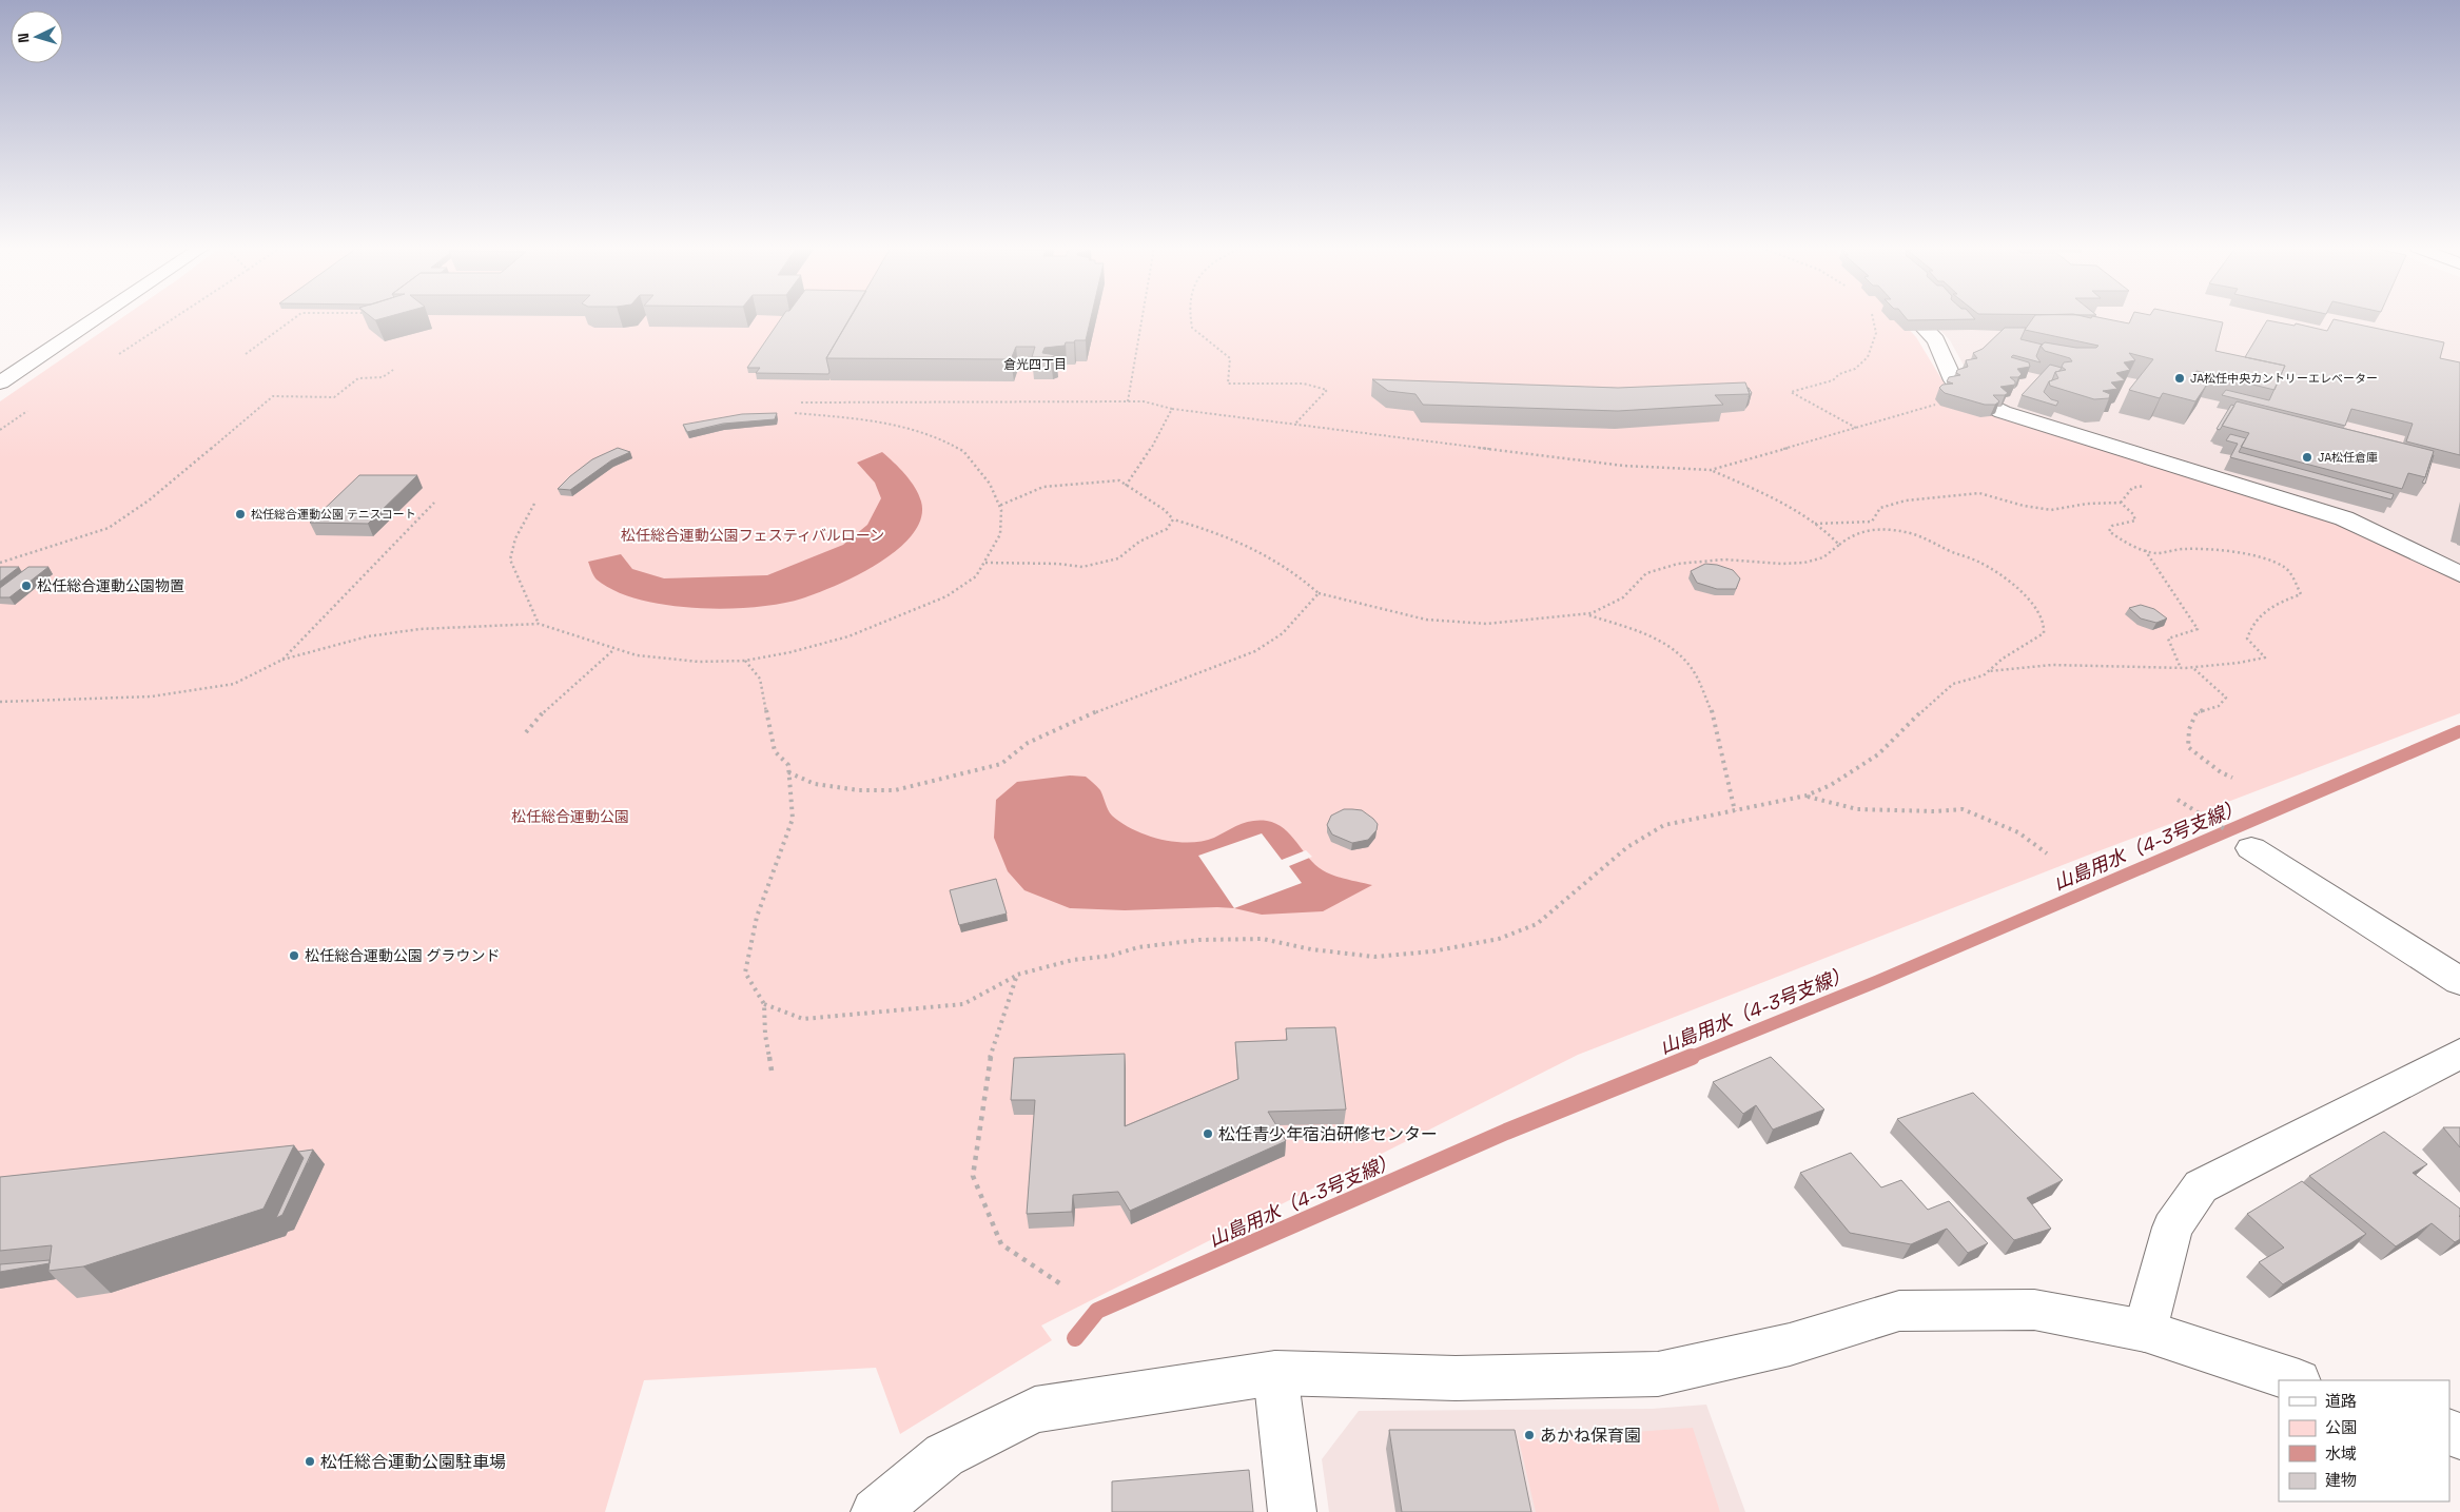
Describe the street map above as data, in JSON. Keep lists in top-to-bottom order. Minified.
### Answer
{"districts":["倉光四丁目"],"water":["山島用水（4-3号支線）"],"parks":["松任総合運動公園フェスティバルローン","松任総合運動公園"],"places":["JA松任中央カントリーエレベーター","JA松任倉庫","松任総合運動公園 テニスコート","松任総合運動公園物置","松任総合運動公園 グラウンド","松任青少年宿泊研修センター","あかね保育園","松任総合運動公園駐車場"],"legend":["道路","公園","水域","建物"],"north":"left"}
